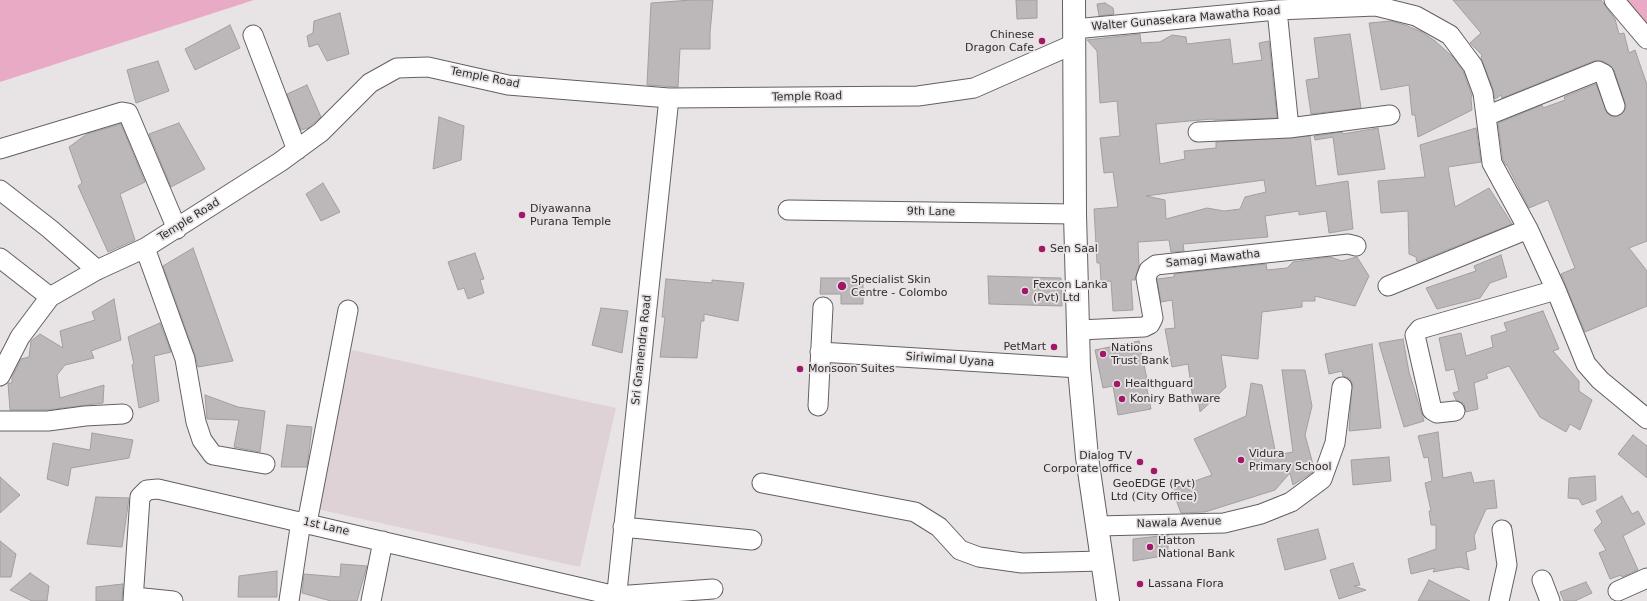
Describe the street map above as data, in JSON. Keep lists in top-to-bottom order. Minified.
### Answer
{"streets":{"street":["Walter Gunasekara Mawatha Road","Temple Road","9th Lane","Samagi Mawatha","Sri Gnanendra Road","Siriwimal Uyana","Nawala Avenue","1st Lane"]},"crossings":[["Walter Gunasekara Mawatha Road","Temple Road"],["Temple Road","Sri Gnanendra Road"],["Sri Gnanendra Road","1st Lane"]],"places":["Chinese Dragon Cafe","Diyawanna Purana Temple","Sen Saal","Specialist Skin Centre - Colombo","Fexcon Lanka (Pvt) Ltd","PetMart","Nations Trust Bank","Monsoon Suites","Healthguard","Koniry Bathware","Vidura Primary School","Dialog TV Corporate office","GeoEDGE (Pvt) Ltd (City Office)","Hatton National Bank","Lassana Flora"]}
